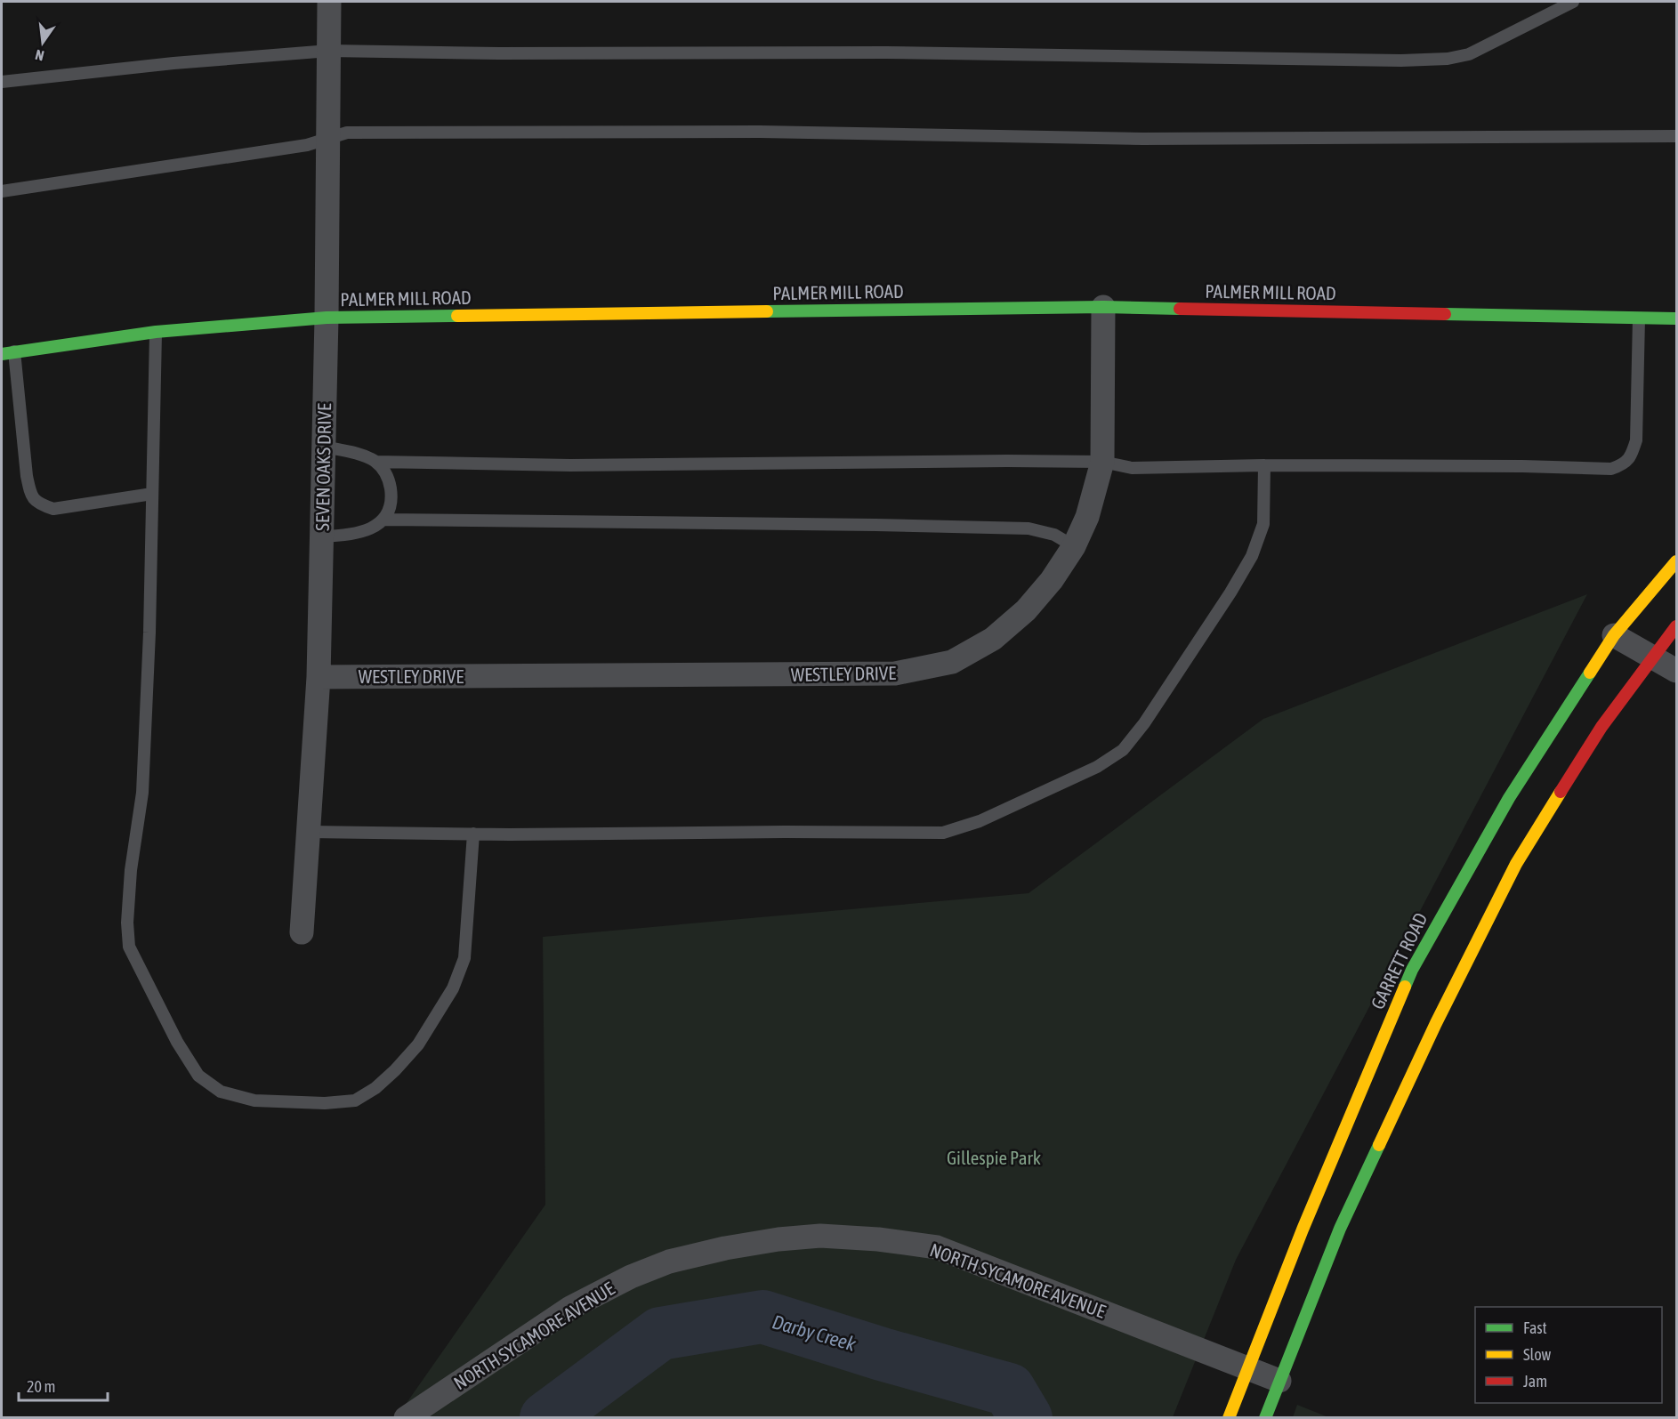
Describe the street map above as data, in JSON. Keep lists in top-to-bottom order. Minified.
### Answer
{"streets":{"main road":["PALMER MILL ROAD","GARRETT ROAD"],"street":["SEVEN OAKS DRIVE","WESTLEY DRIVE","NORTH SYCAMORE AVENUE"]},"crossings":[["PALMER MILL ROAD","SEVEN OAKS DRIVE"],["PALMER MILL ROAD","WESTLEY DRIVE"],["SEVEN OAKS DRIVE","WESTLEY DRIVE"],["GARRETT ROAD","NORTH SYCAMORE AVENUE"]],"water":["Darby Creek"],"parks":["Gillespie Park"],"legend":["Fast","Slow","Jam"],"scale_bar":"20 m","north":"bottom"}
